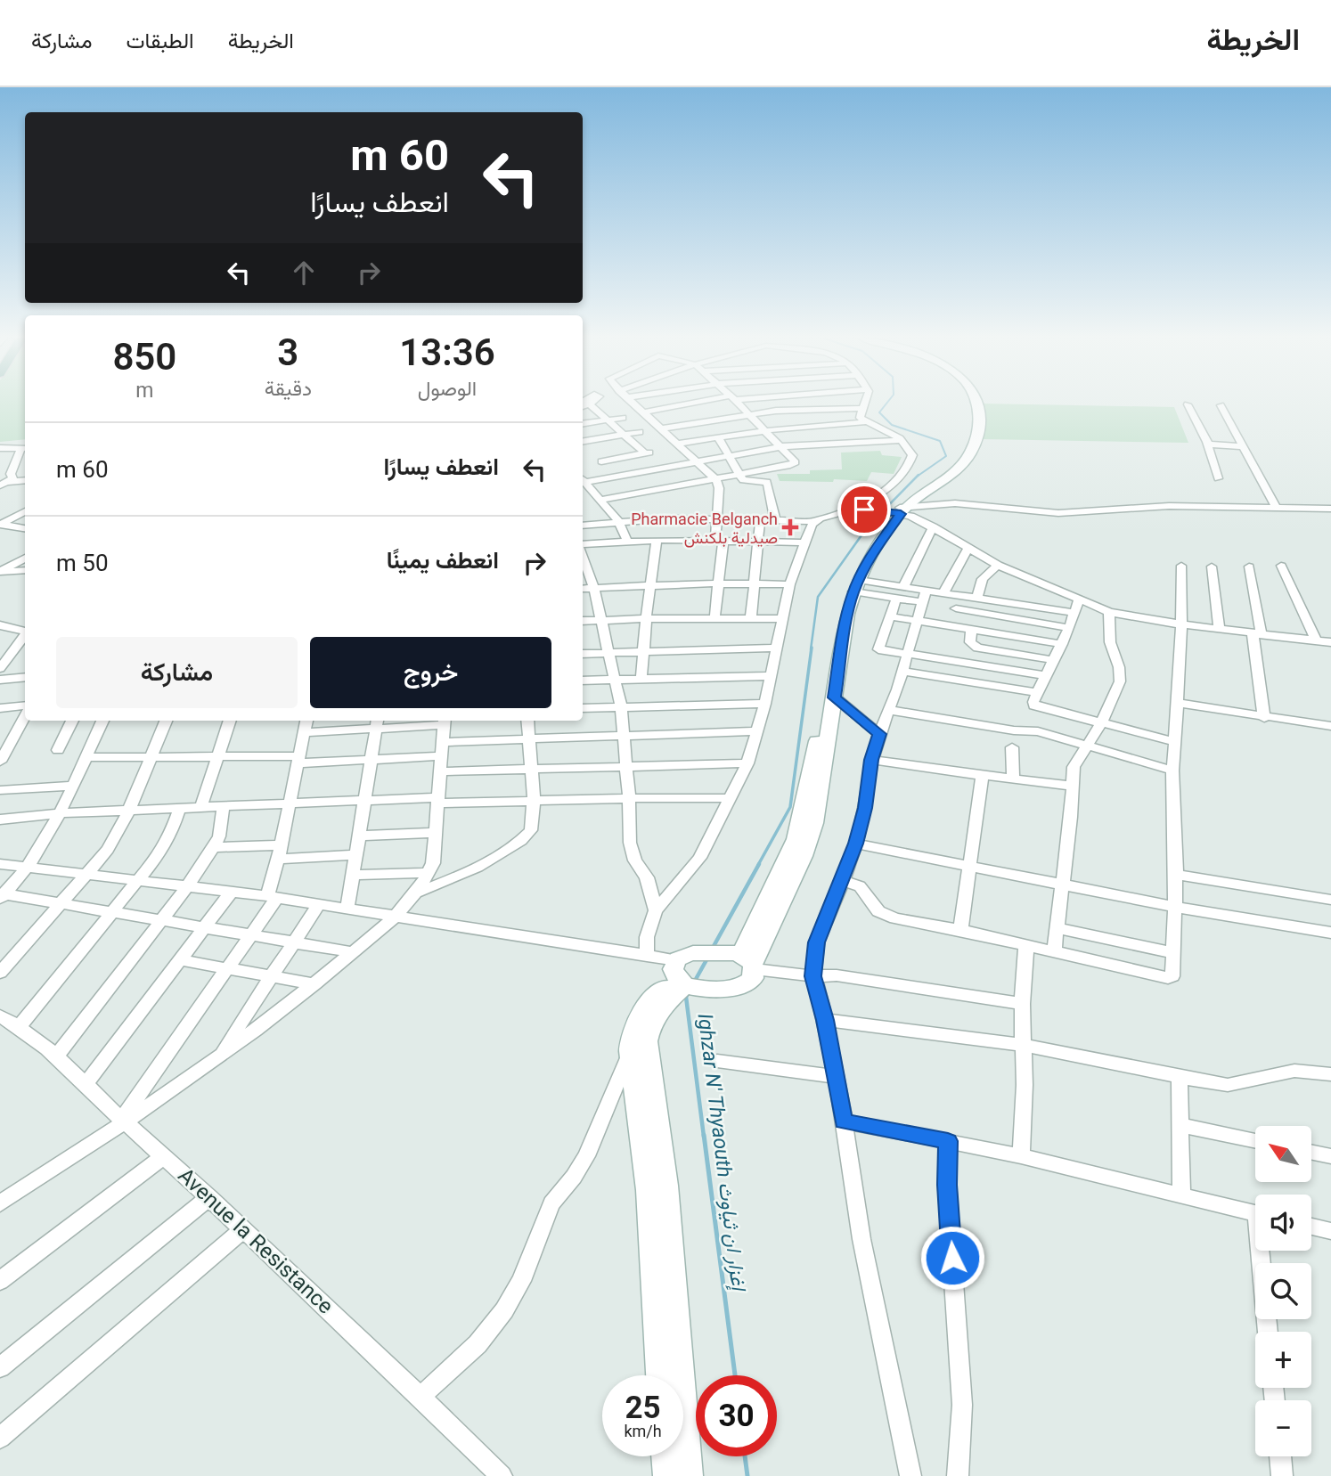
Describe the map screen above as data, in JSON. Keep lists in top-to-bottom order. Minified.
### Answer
{"streets":{"street":["Avenue la Resistance"]},"water":["Ighzar N' Thyaouth إغزار ان ثياوث"],"places":{"health":["Pharmacie Belganch صيدلية بلكنش"]},"north":"top left","page":{"header":"الخريطة","nav":["الخريطة","الطبقات","مشاركة"],"turn":["60 m","انعطف يسارًا"],"eta":["13:36","الوصول","3","دقيقة","850","m"],"list":[{"name":"انعطف يسارًا","value":"60 m"},{"name":"انعطف يمينًا","value":"50 m"}],"buttons":["خروج","مشاركة"],"map_buttons":["+","−"],"speed":"25 km/h","limit":"30"}}
